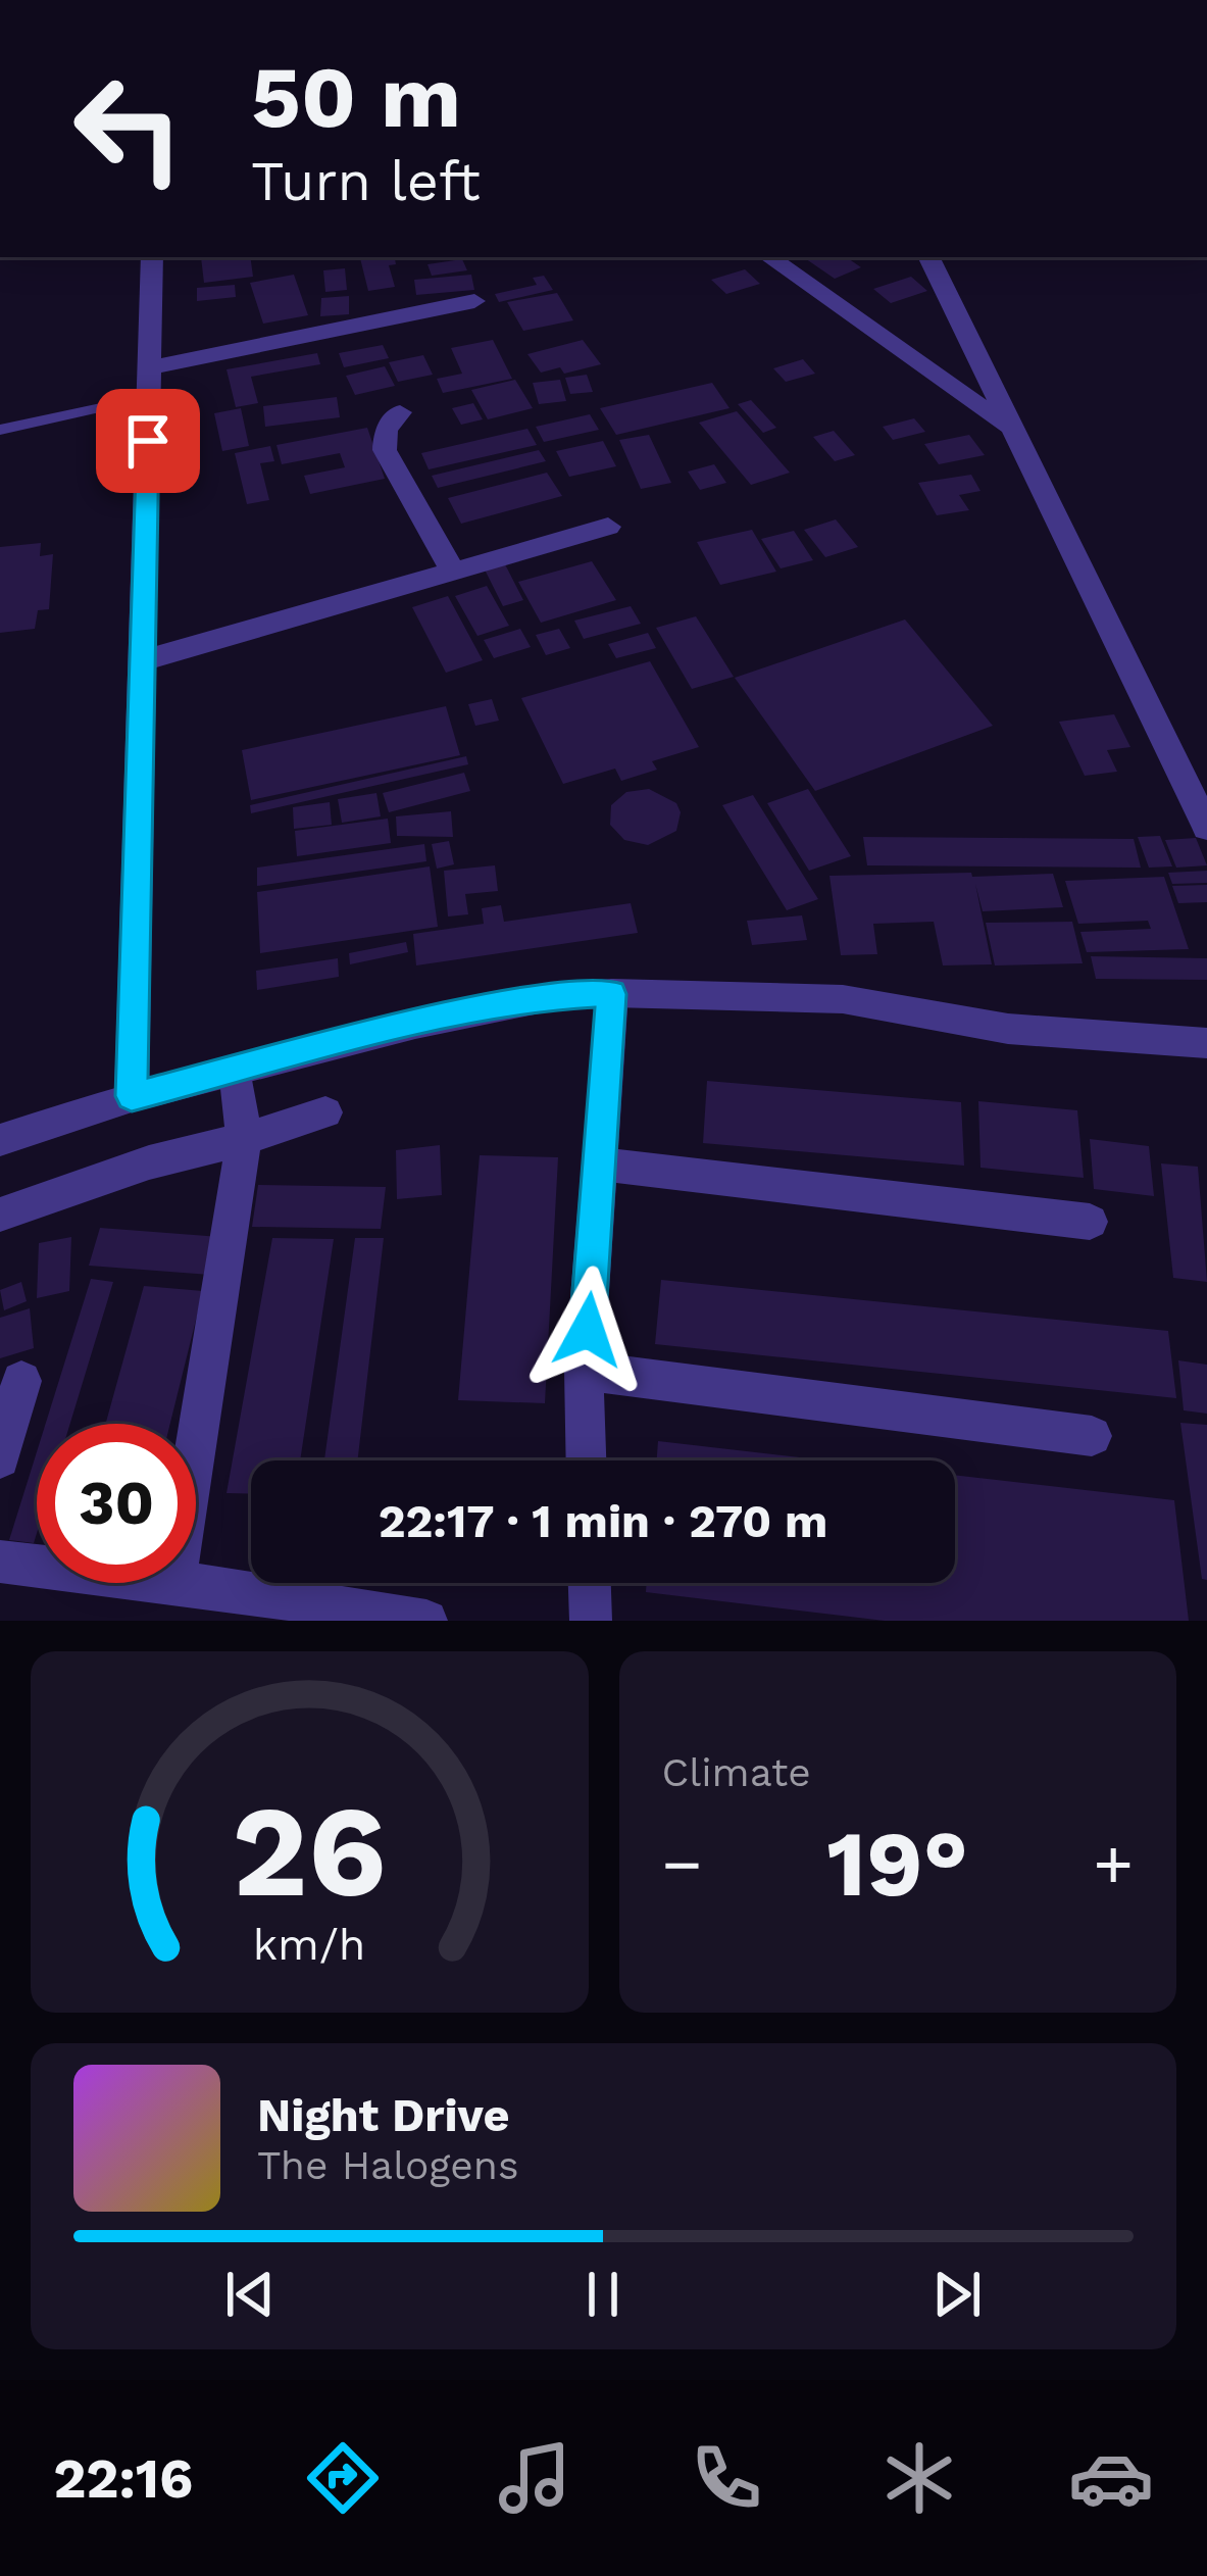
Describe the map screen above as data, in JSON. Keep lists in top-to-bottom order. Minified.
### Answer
{"page":{"turn":["50 m","Turn left"],"limit":"30","trip":"22:17 · 1 min · 270 m","tile":"Climate","heat":["−","19°","+"],"song":["Night Drive","The Halogens"],"tabs":"22:16","gauge":["26","km/h"]}}
